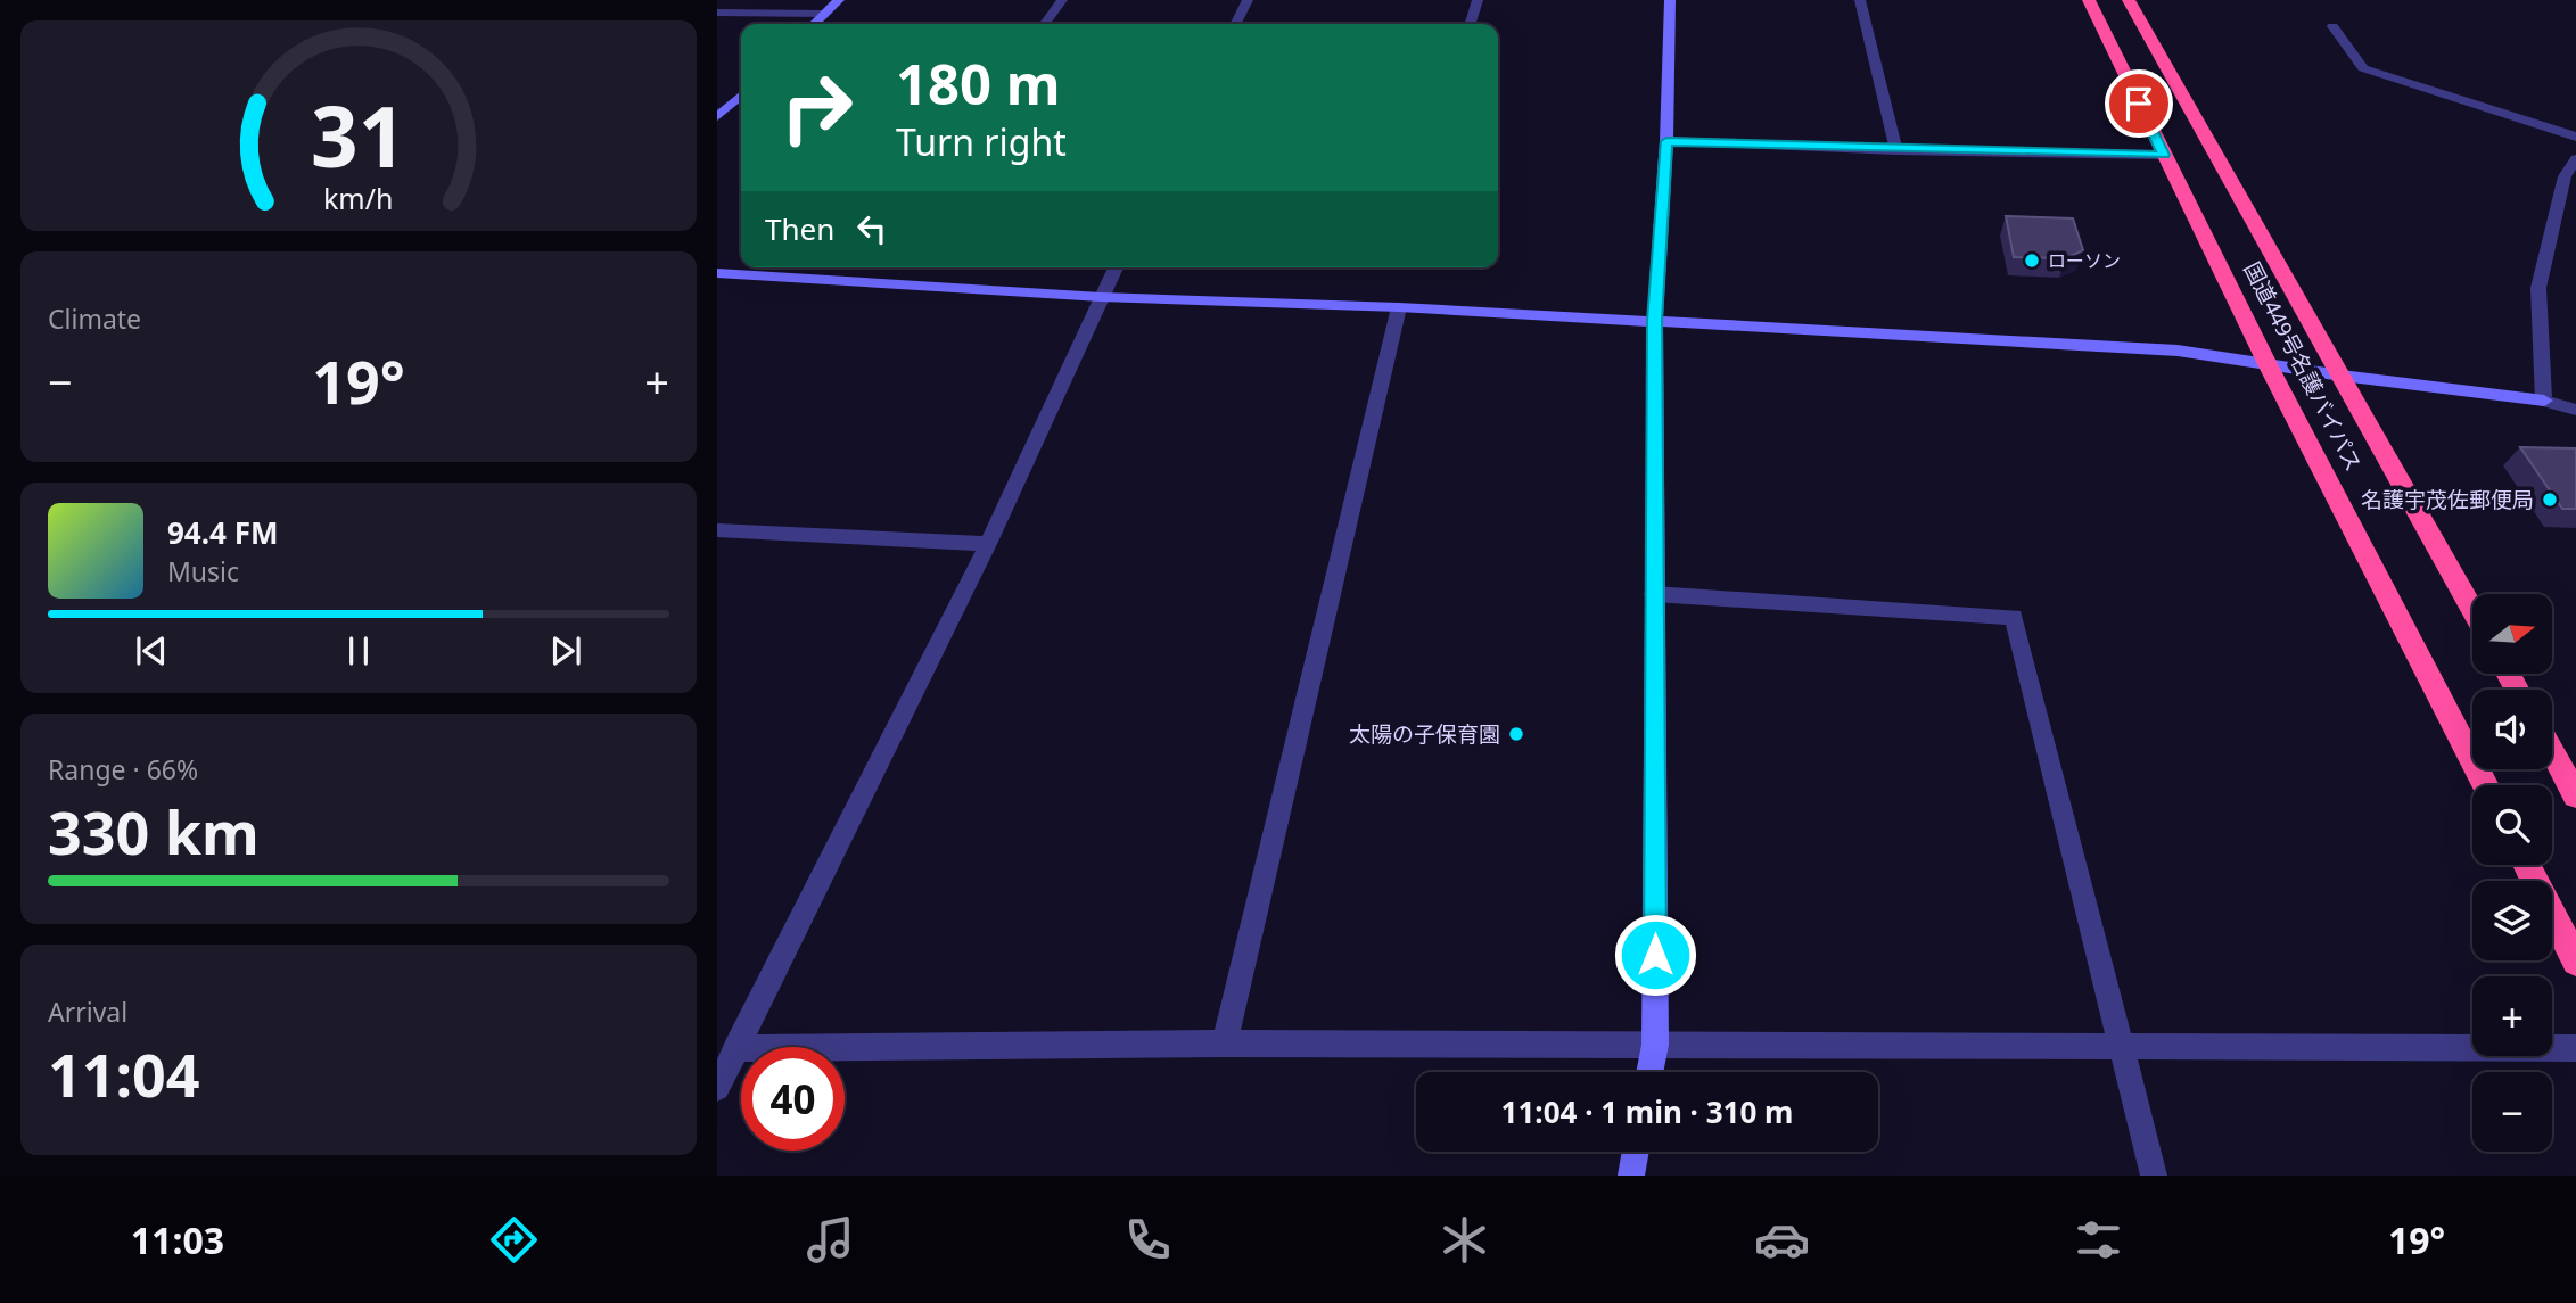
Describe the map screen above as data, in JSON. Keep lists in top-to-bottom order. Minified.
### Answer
{"streets":{"highway":["国道449号名護バイパス"]},"places":["ローソン","名護宇茂佐郵便局","太陽の子保育園"],"north":"right","page":{"turn":["180 m","Turn right"],"then":"Then","tile":["Climate",["Range · 66%","330 km"],["Arrival","11:04"]],"heat":["−","19°","+"],"song":["94.4 FM","Music"],"map_buttons":["+","−"],"limit":"40","trip":"11:04 · 1 min · 310 m","tabs":["11:03","19°"],"gauge":["31","km/h"]}}
